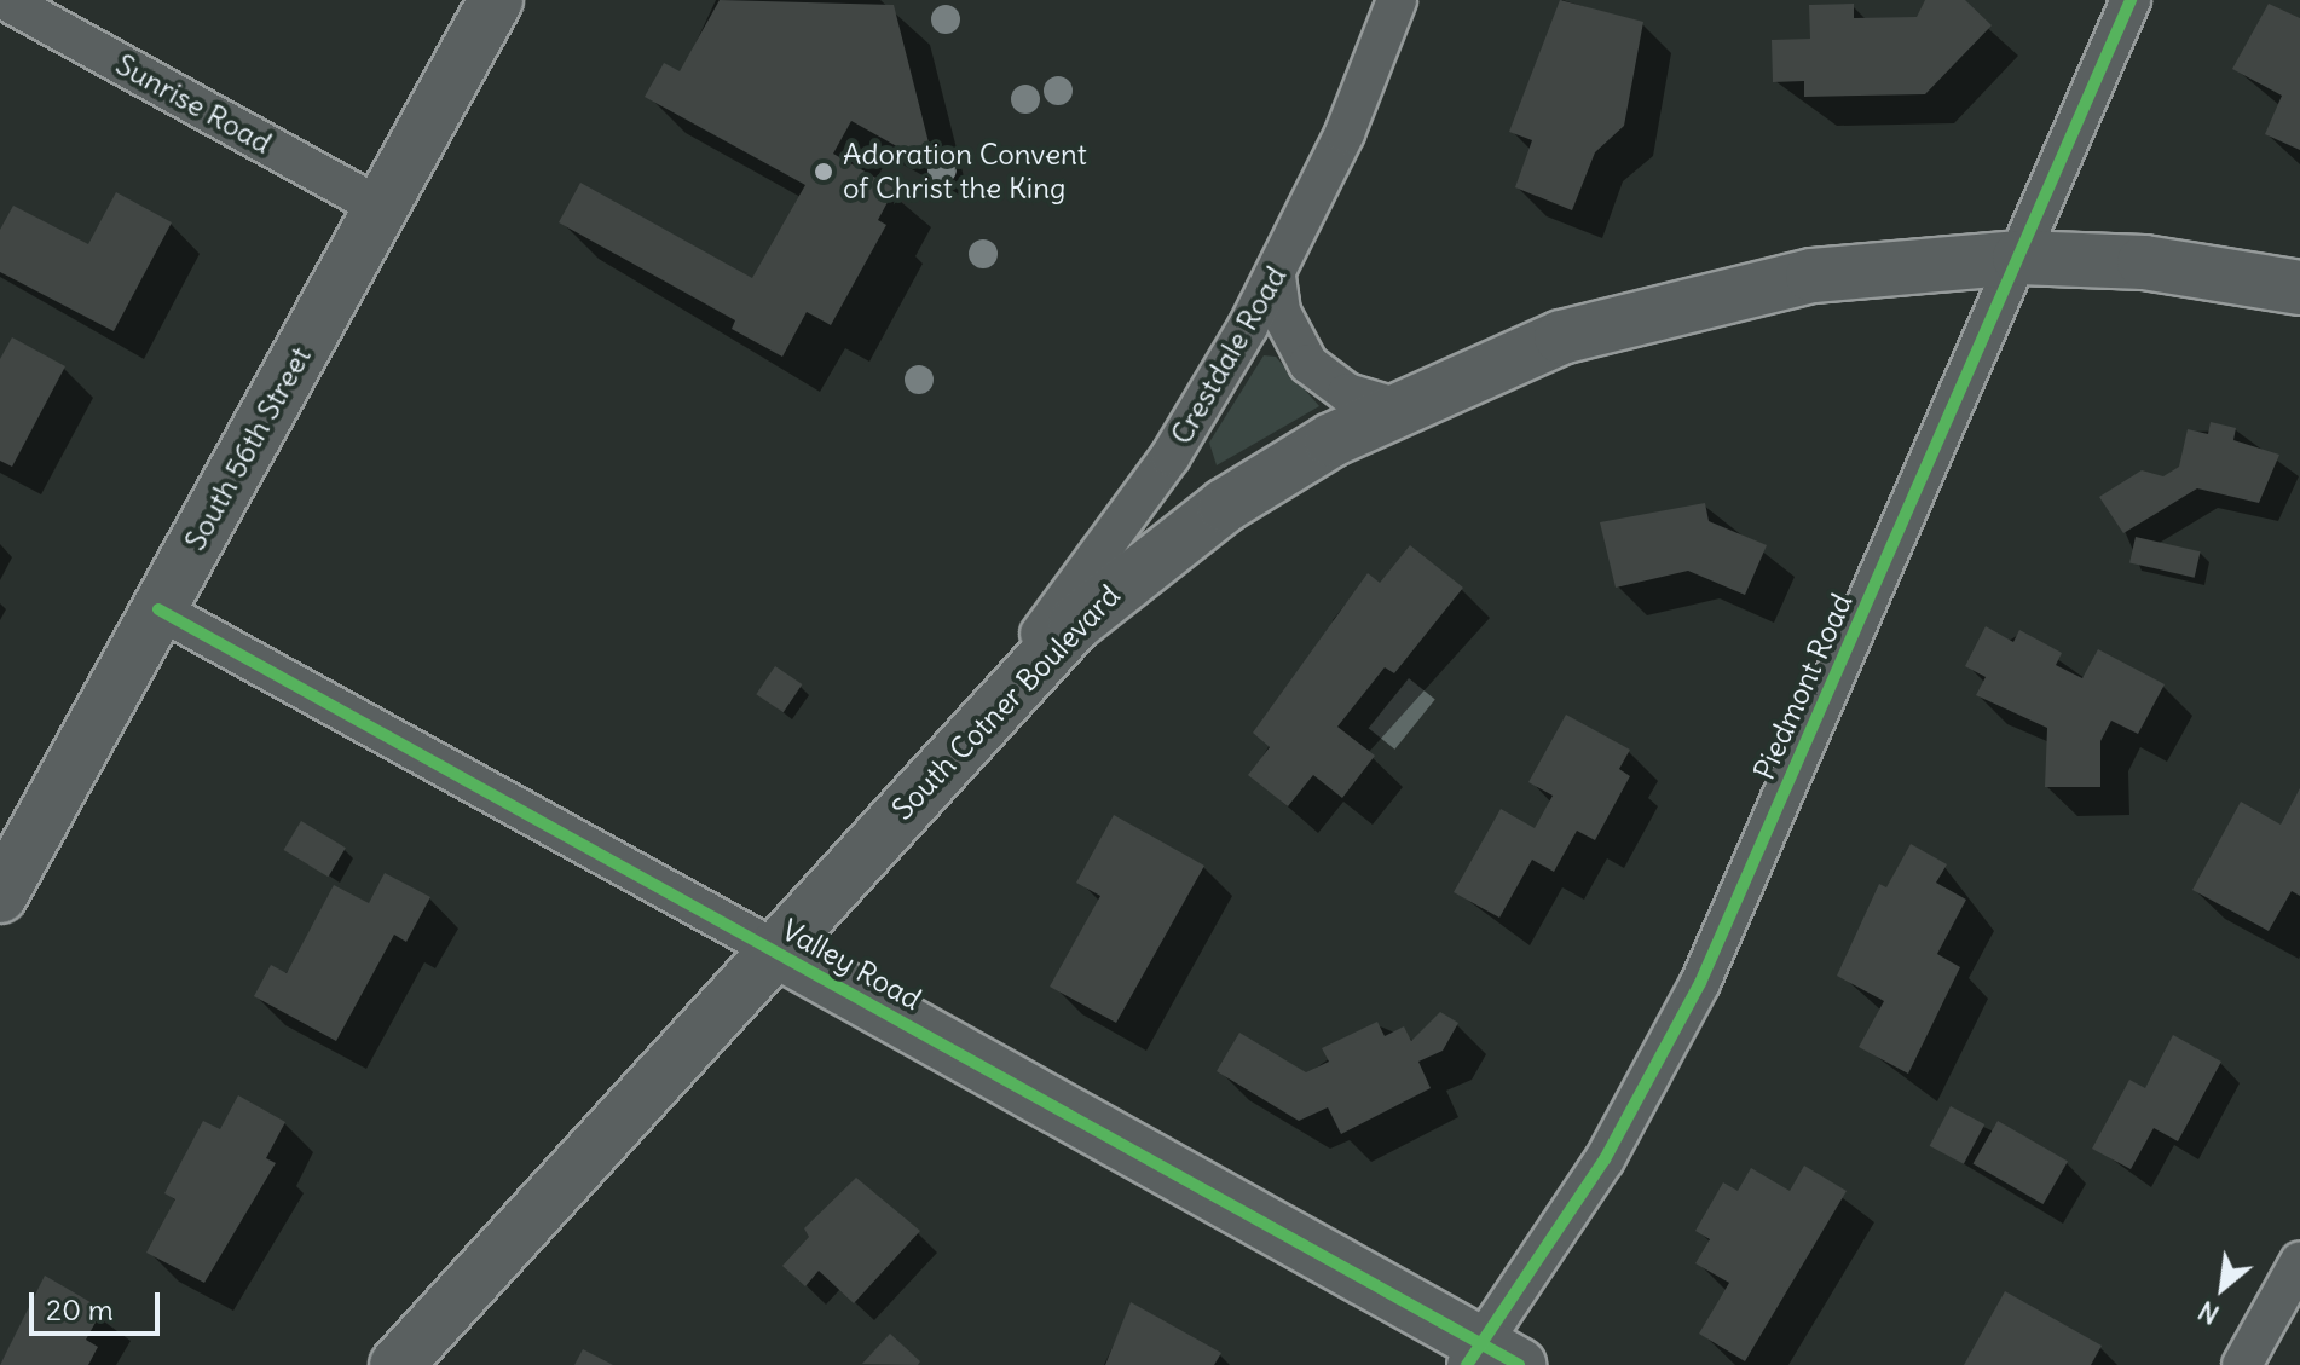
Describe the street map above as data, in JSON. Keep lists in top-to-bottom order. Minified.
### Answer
{"streets":{"main road":["South 56th Street","South Cotner Boulevard","Valley Road"],"street":["Sunrise Road","Crestdale Road","Piedmont Road"]},"crossings":[["Sunrise Road","South 56th Street"],["Crestdale Road","South Cotner Boulevard"],["South 56th Street","Valley Road"],["Piedmont Road","South Cotner Boulevard"],["Piedmont Road","Valley Road"],["South Cotner Boulevard","Valley Road"]],"places":["Adoration Convent of Christ the King"],"scale_bar":"20 m","north":"bottom left"}
